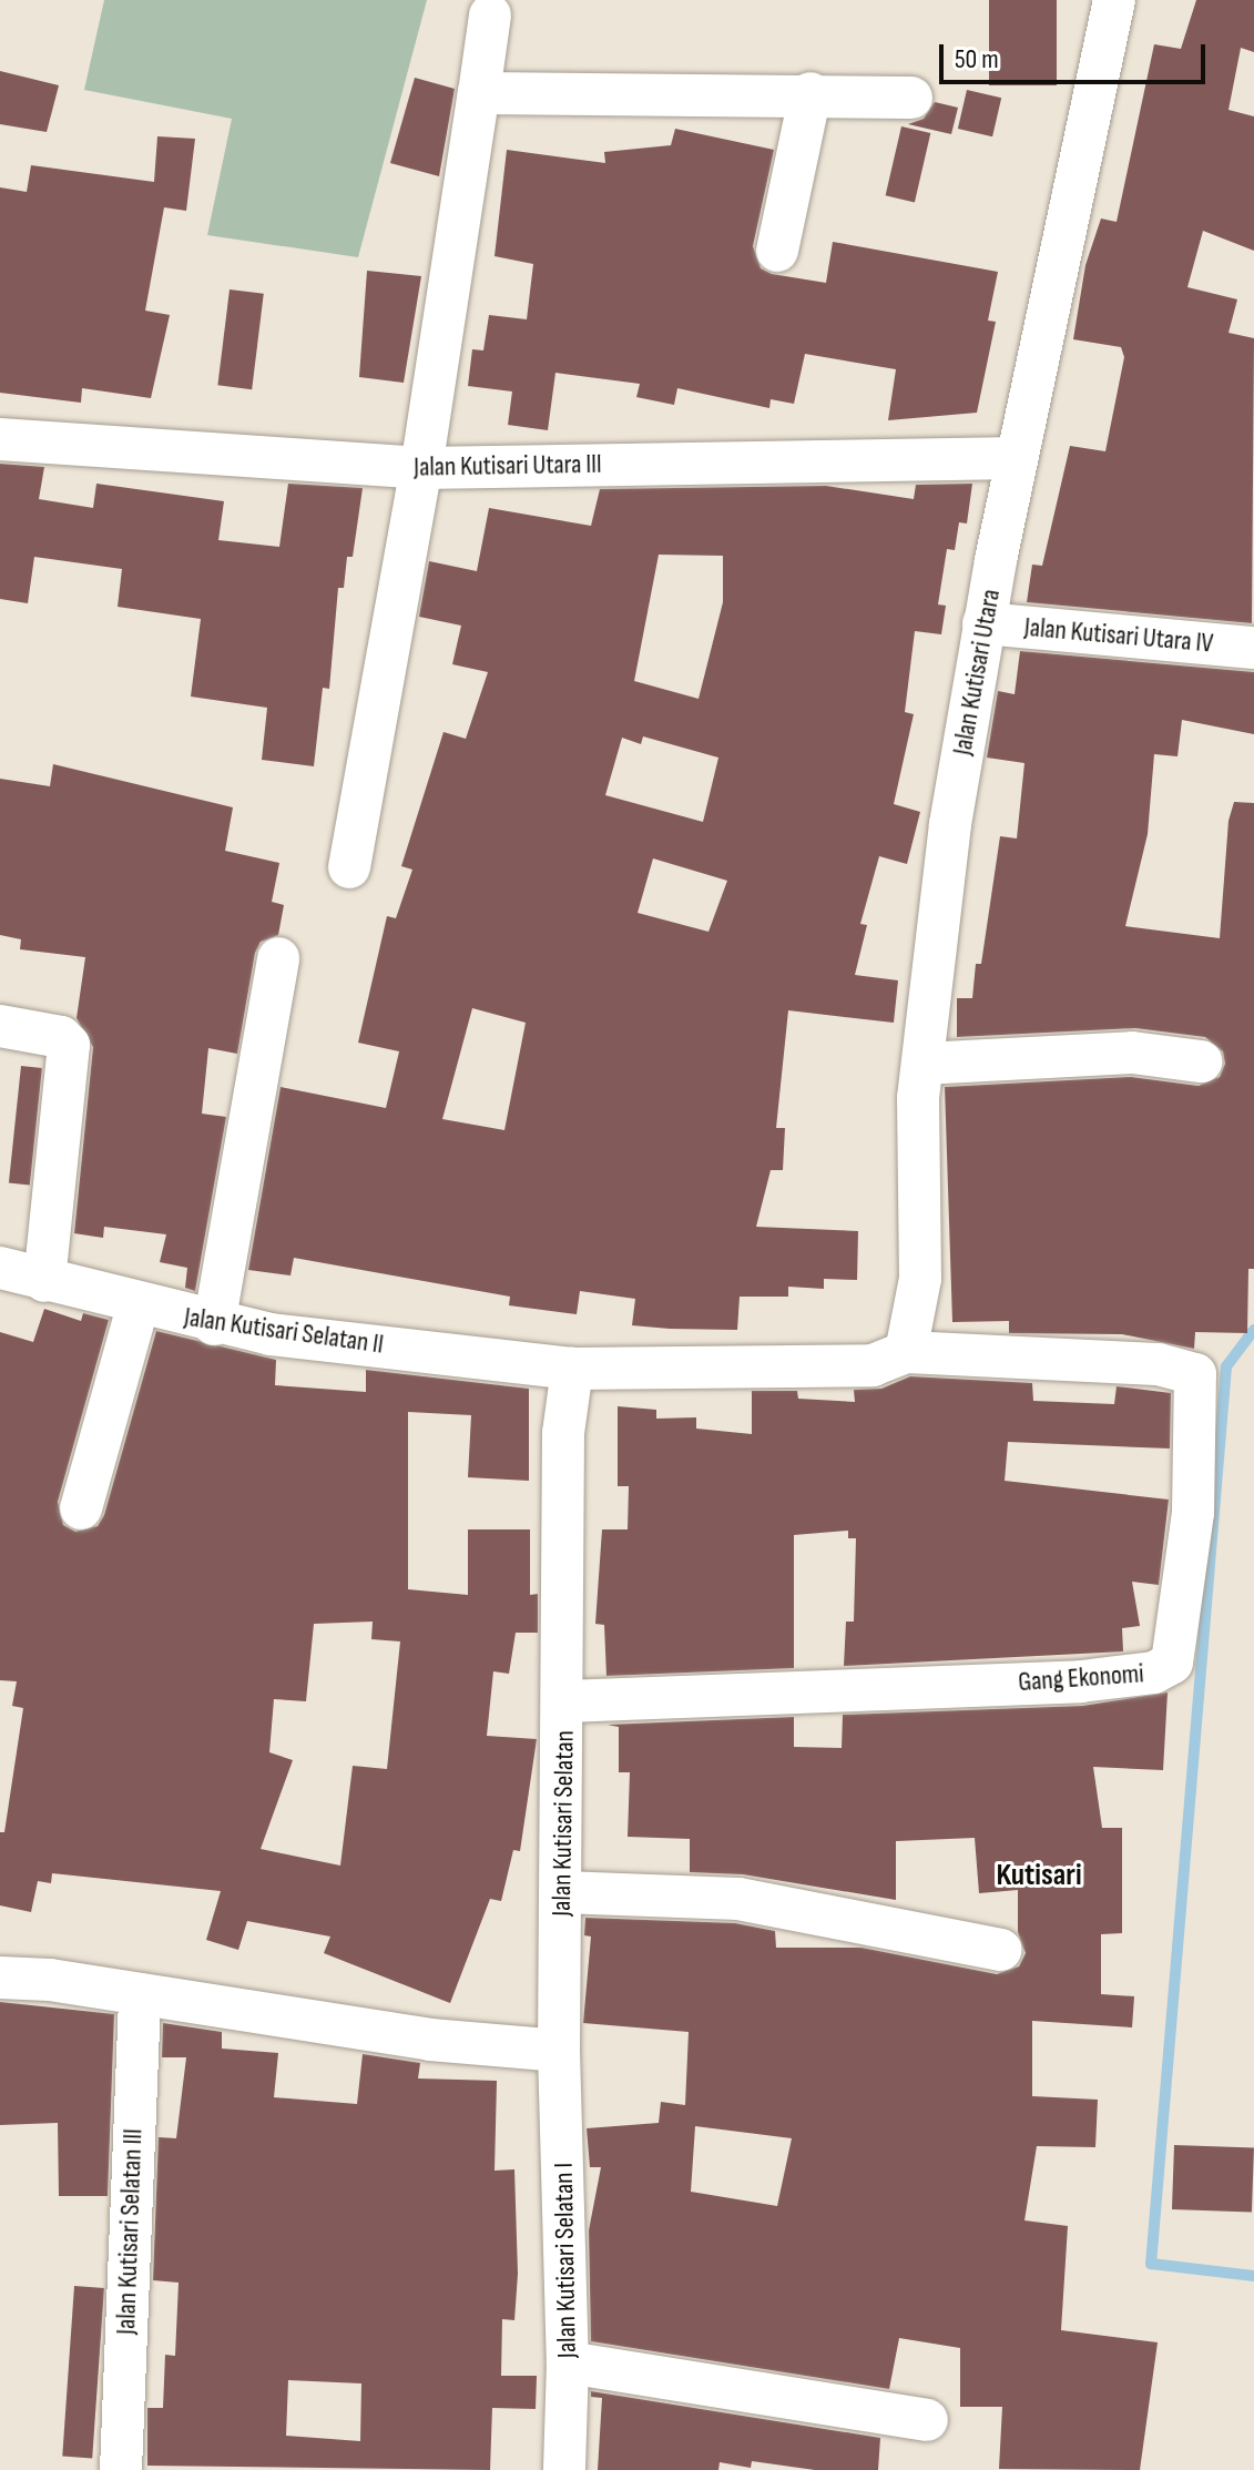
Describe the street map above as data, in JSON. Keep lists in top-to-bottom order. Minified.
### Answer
{"streets":{"street":["Jalan Kutisari Utara III","Jalan Kutisari Utara IV","Jalan Kutisari Utara","Jalan Kutisari Selatan II","Gang Ekonomi","Jalan Kutisari Selatan","Jalan Kutisari Selatan III","Jalan Kutisari Selatan I"]},"crossings":[["Jalan Kutisari Utara III","Jalan Kutisari Utara"],["Jalan Kutisari Utara IV","Jalan Kutisari Utara"],["Jalan Kutisari Utara","Gang Ekonomi"],["Jalan Kutisari Selatan II","Jalan Kutisari Selatan"],["Gang Ekonomi","Jalan Kutisari Selatan"],["Jalan Kutisari Selatan","Jalan Kutisari Selatan I"]],"districts":["Kutisari"],"scale_bar":"50 m"}
